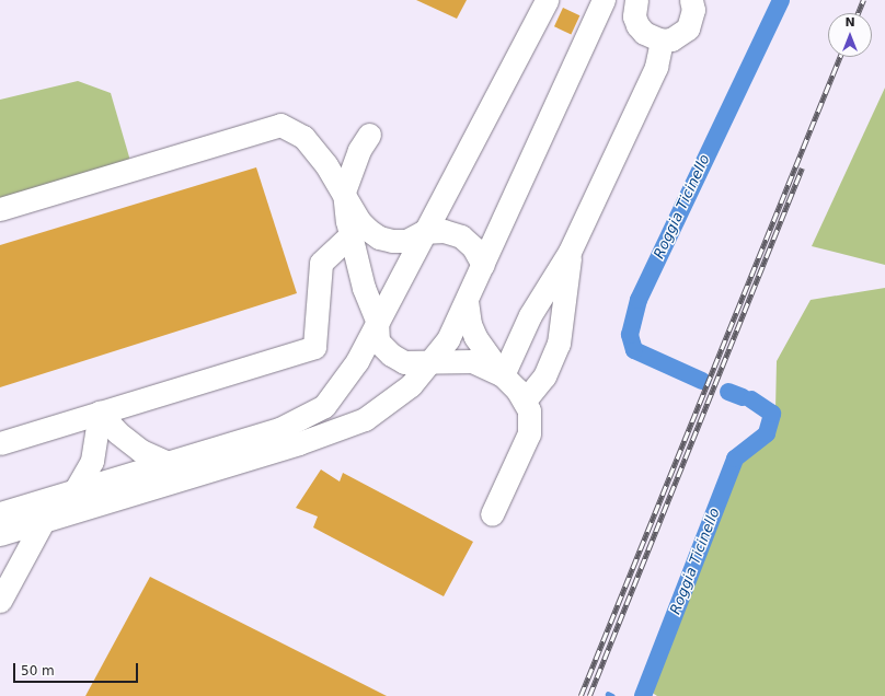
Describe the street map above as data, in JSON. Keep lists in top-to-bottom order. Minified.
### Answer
{"water":["Roggia Ticinello"],"scale_bar":"50 m","north":"top"}
